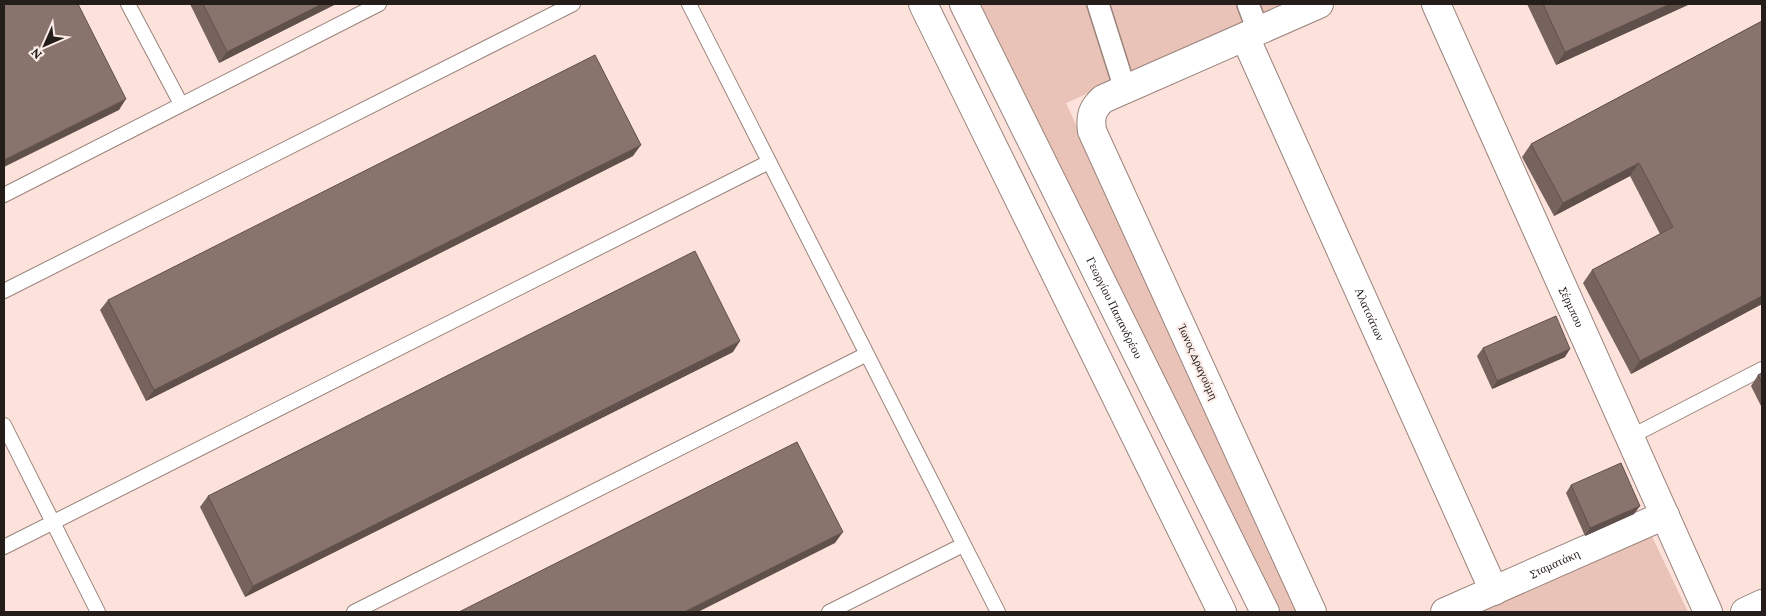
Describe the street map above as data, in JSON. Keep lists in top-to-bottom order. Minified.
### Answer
{"streets":{"street":["Γεωργίου Παπανδρέου","Σέρμπου","Αλατσάτων","Ίωνος Δραγούμη","Σταματάκη"]},"crossings":[["Σέρμπου","Σταματάκη"],["Αλατσάτων","Σταματάκη"]],"north":"bottom left"}
